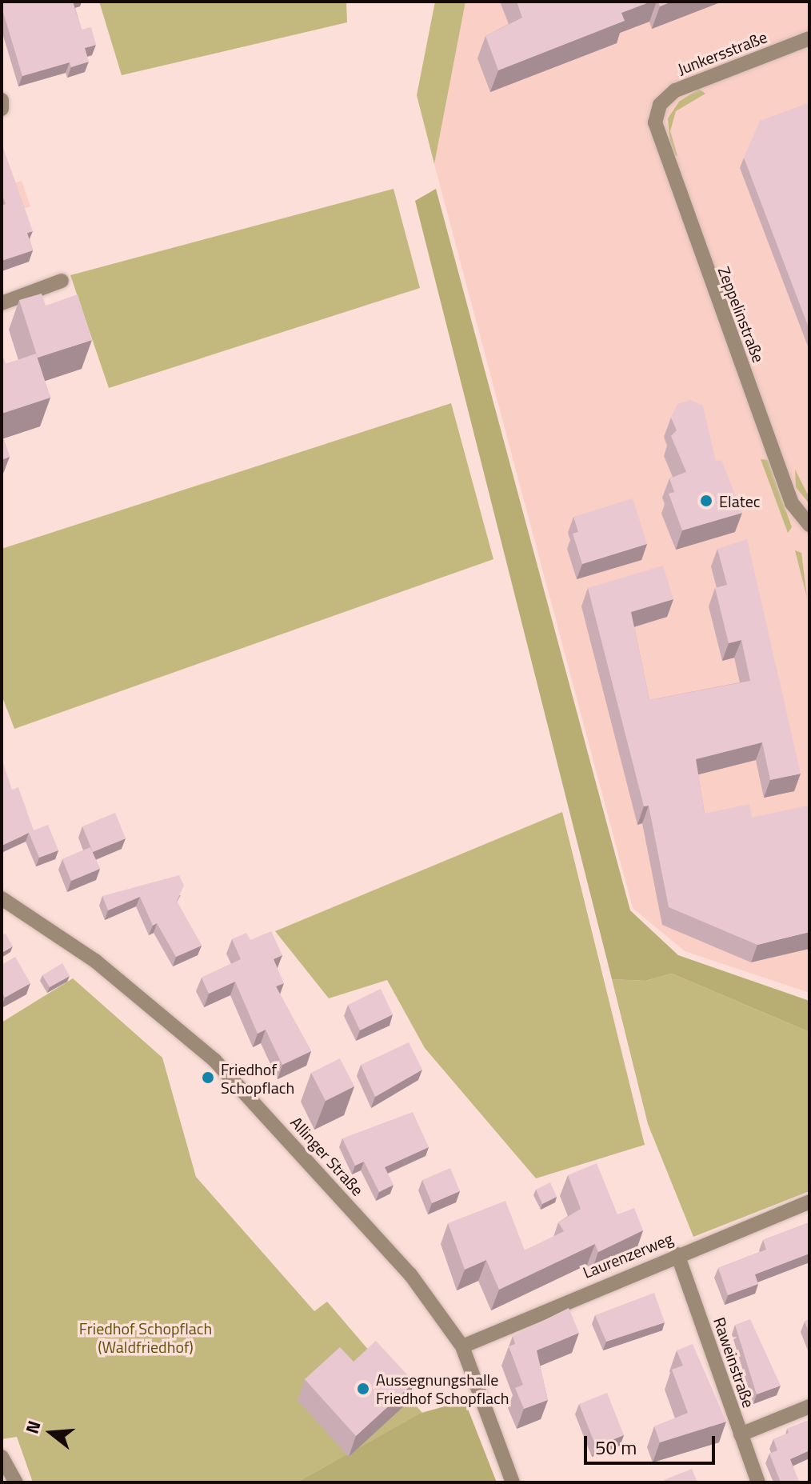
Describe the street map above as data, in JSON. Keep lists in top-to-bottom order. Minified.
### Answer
{"streets":{"street":["Junkersstraße","Zeppelinstraße","Allinger Straße","Laurenzerweg","Raweinstraße"]},"crossings":[["Junkersstraße","Zeppelinstraße"],["Allinger Straße","Laurenzerweg"],["Laurenzerweg","Raweinstraße"]],"parks":["Friedhof Schopflach (Waldfriedhof)"],"places":["Elatec","Friedhof Schopflach","Aussegnungshalle Friedhof Schopflach"],"scale_bar":"50 m","north":"left"}
